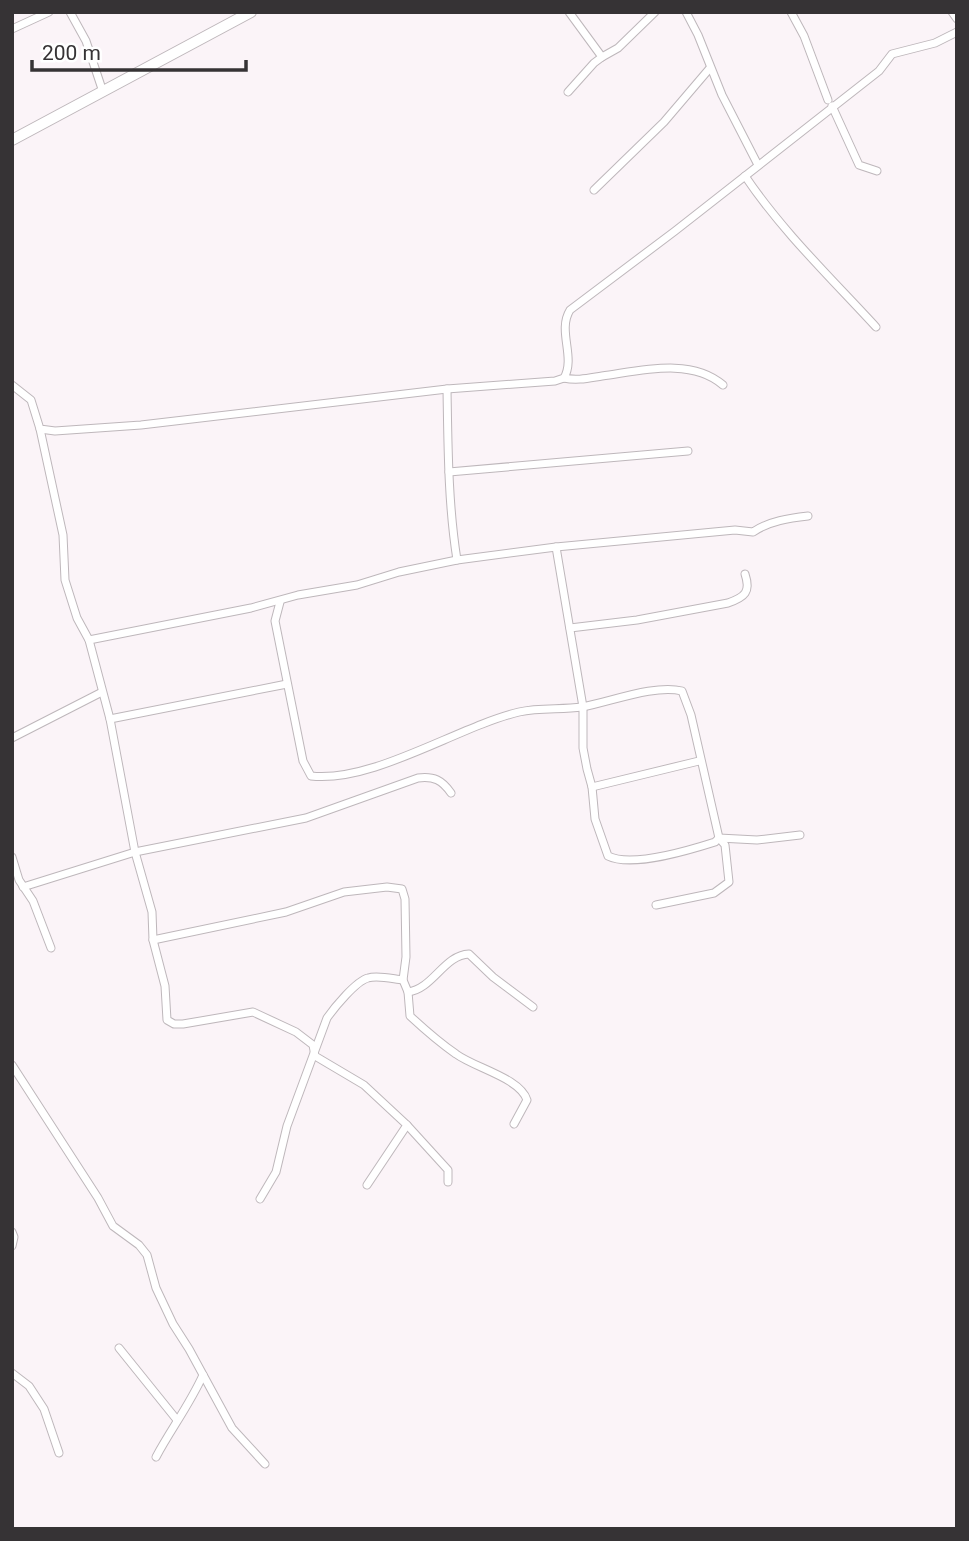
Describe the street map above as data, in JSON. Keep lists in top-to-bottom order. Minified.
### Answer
{"scale_bar":"200 m"}
